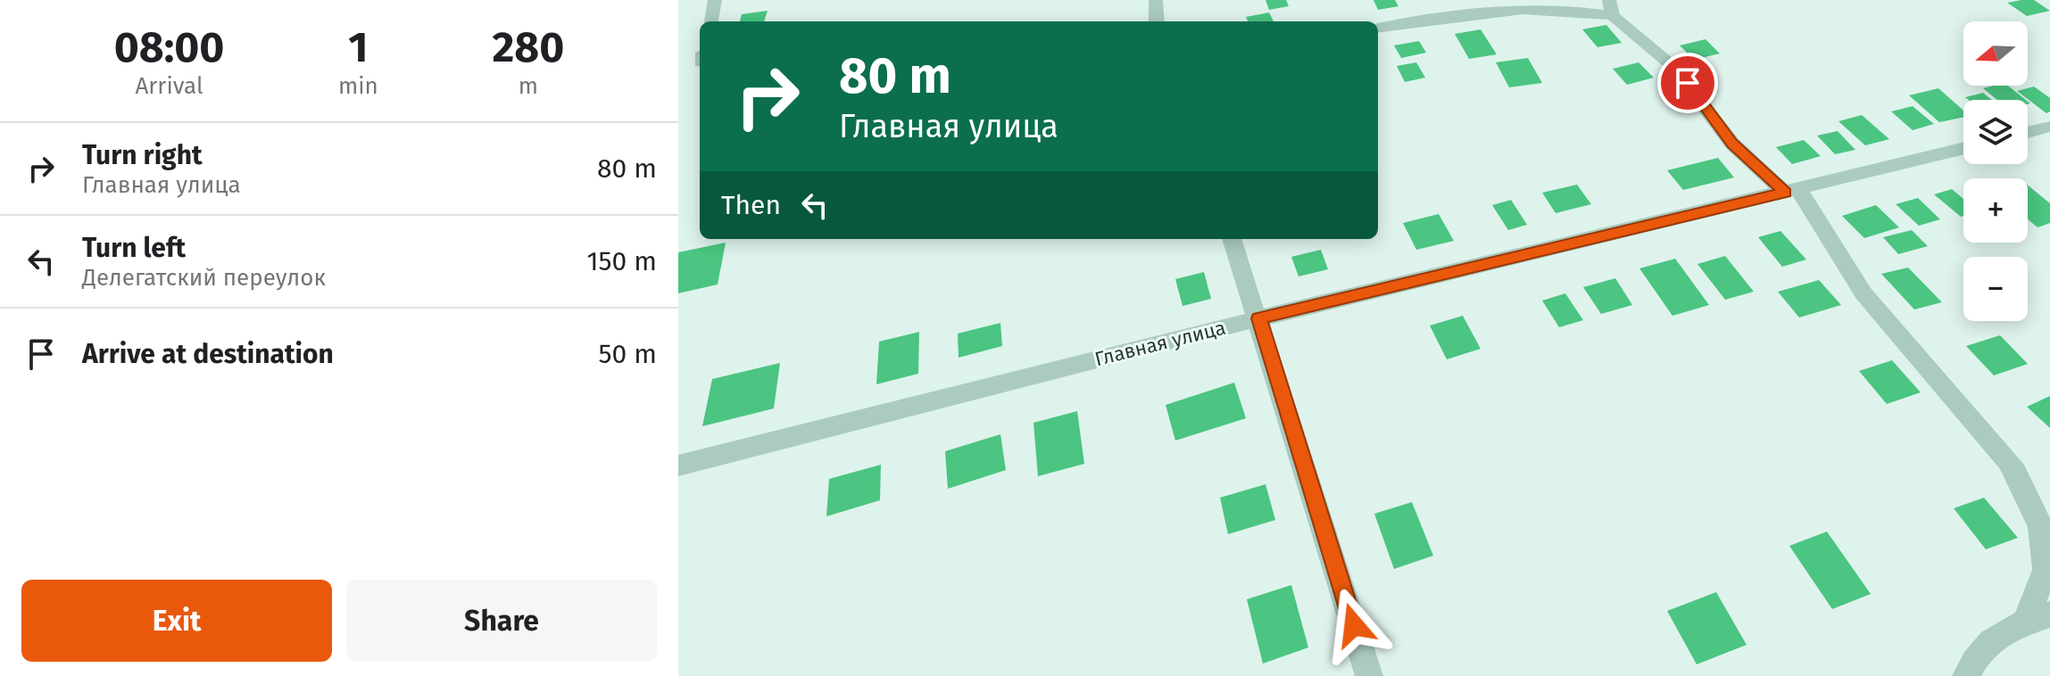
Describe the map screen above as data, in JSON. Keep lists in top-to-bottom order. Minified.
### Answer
{"streets":{"street":["Главная улица"]},"north":"left","page":{"eta":["08:00","Arrival","1","min","280","m"],"map_buttons":["+","−"],"turn":["80 m","Главная улица"],"list":[{"name":"Turn right","note":"Главная улица","value":"80 m"},{"name":"Turn left","note":"Делегатский переулок","value":"150 m"},{"name":"Arrive at destination","value":"50 m"}],"then":"Then","buttons":["Exit","Share"]}}
